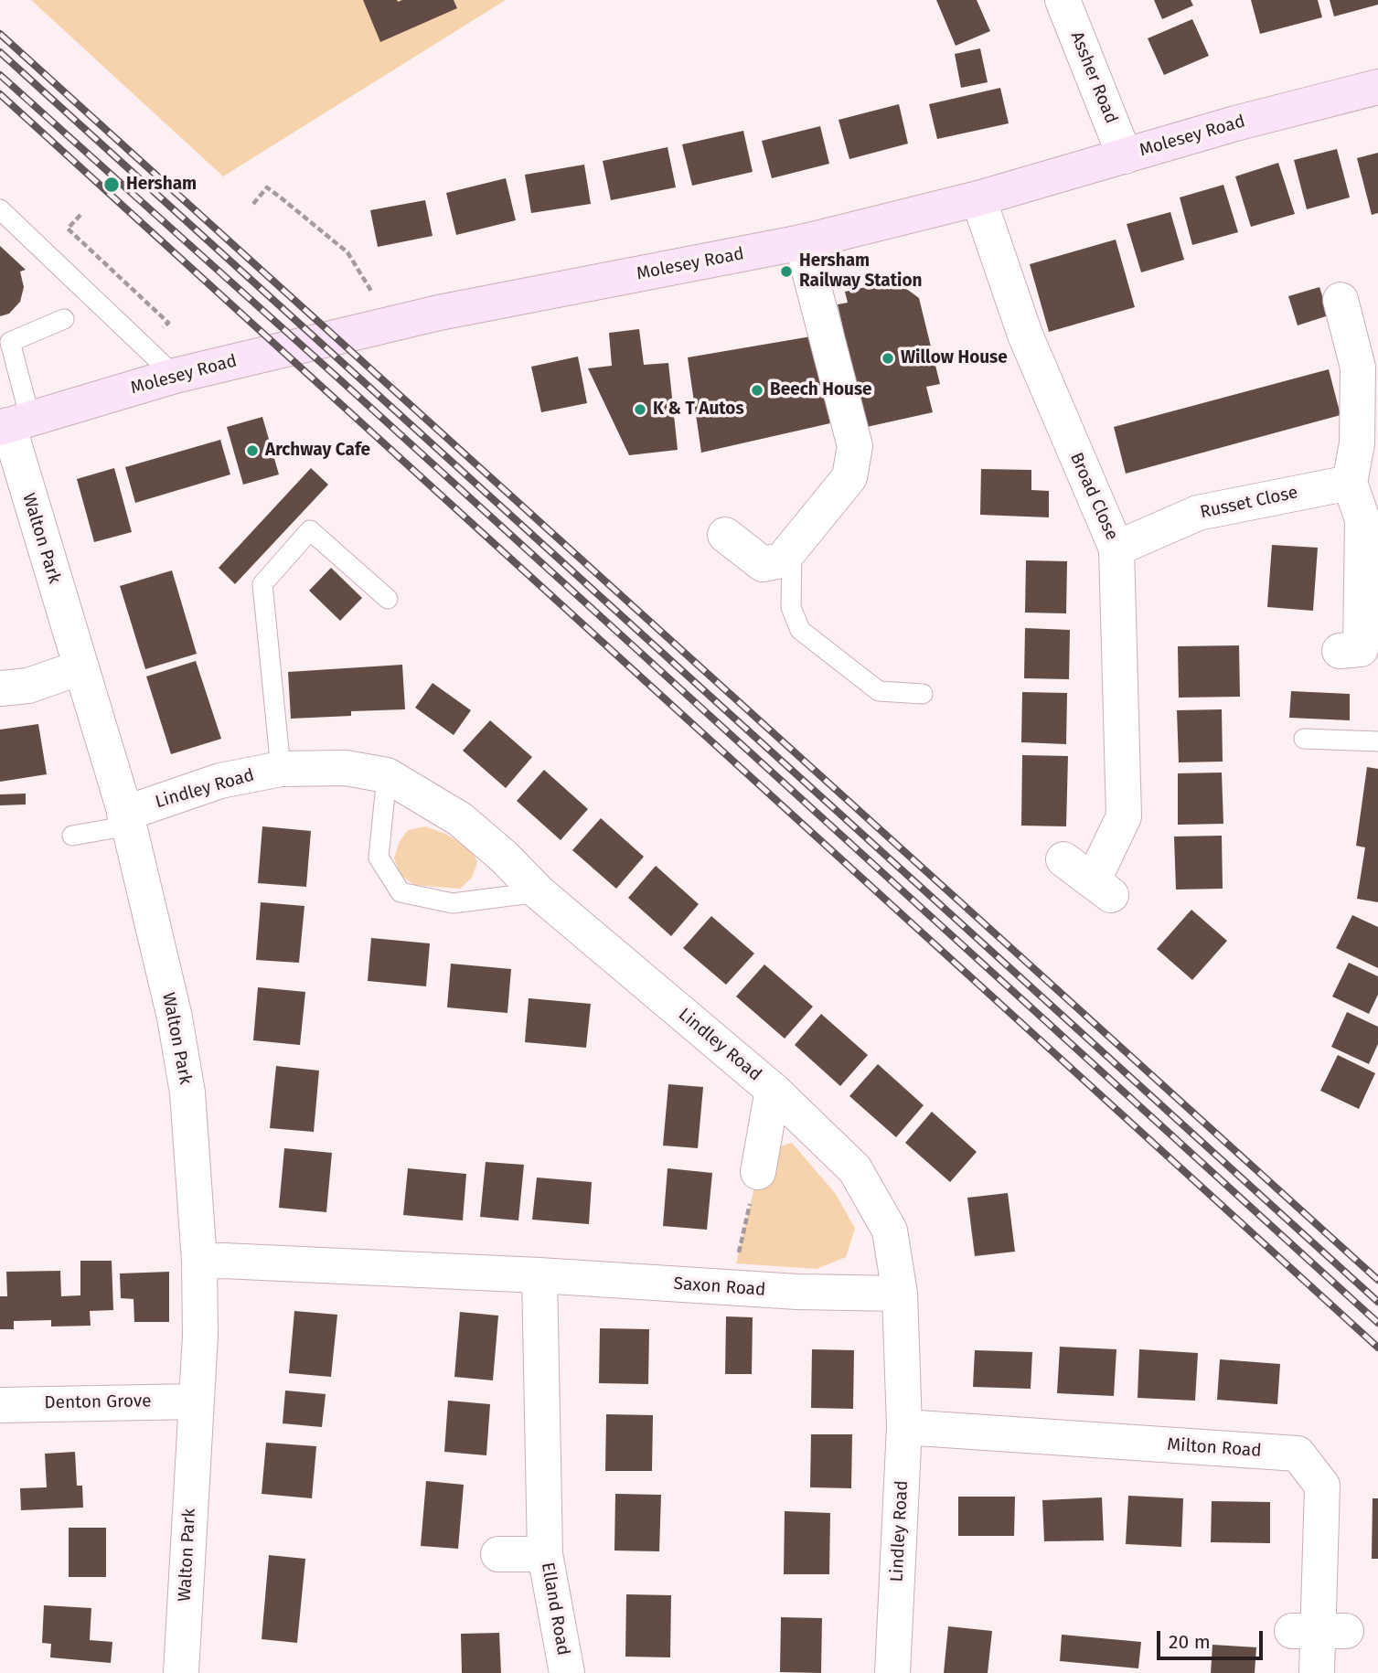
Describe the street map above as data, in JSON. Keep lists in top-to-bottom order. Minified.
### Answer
{"streets":{"street":["Assher Road","Molesey Road","Broad Close","Russet Close","Walton Park","Lindley Road","Saxon Road","Denton Grove","Milton Road","Elland Road"]},"crossings":[["Assher Road","Molesey Road"],["Molesey Road","Broad Close"],["Molesey Road","Walton Park"],["Broad Close","Russet Close"],["Walton Park","Lindley Road"],["Walton Park","Saxon Road"],["Walton Park","Denton Grove"],["Lindley Road","Saxon Road"],["Lindley Road","Milton Road"]],"places":["Hersham","Hersham Railway Station","Willow House","Beech House","K & T Autos","Archway Cafe"],"scale_bar":"20 m"}
